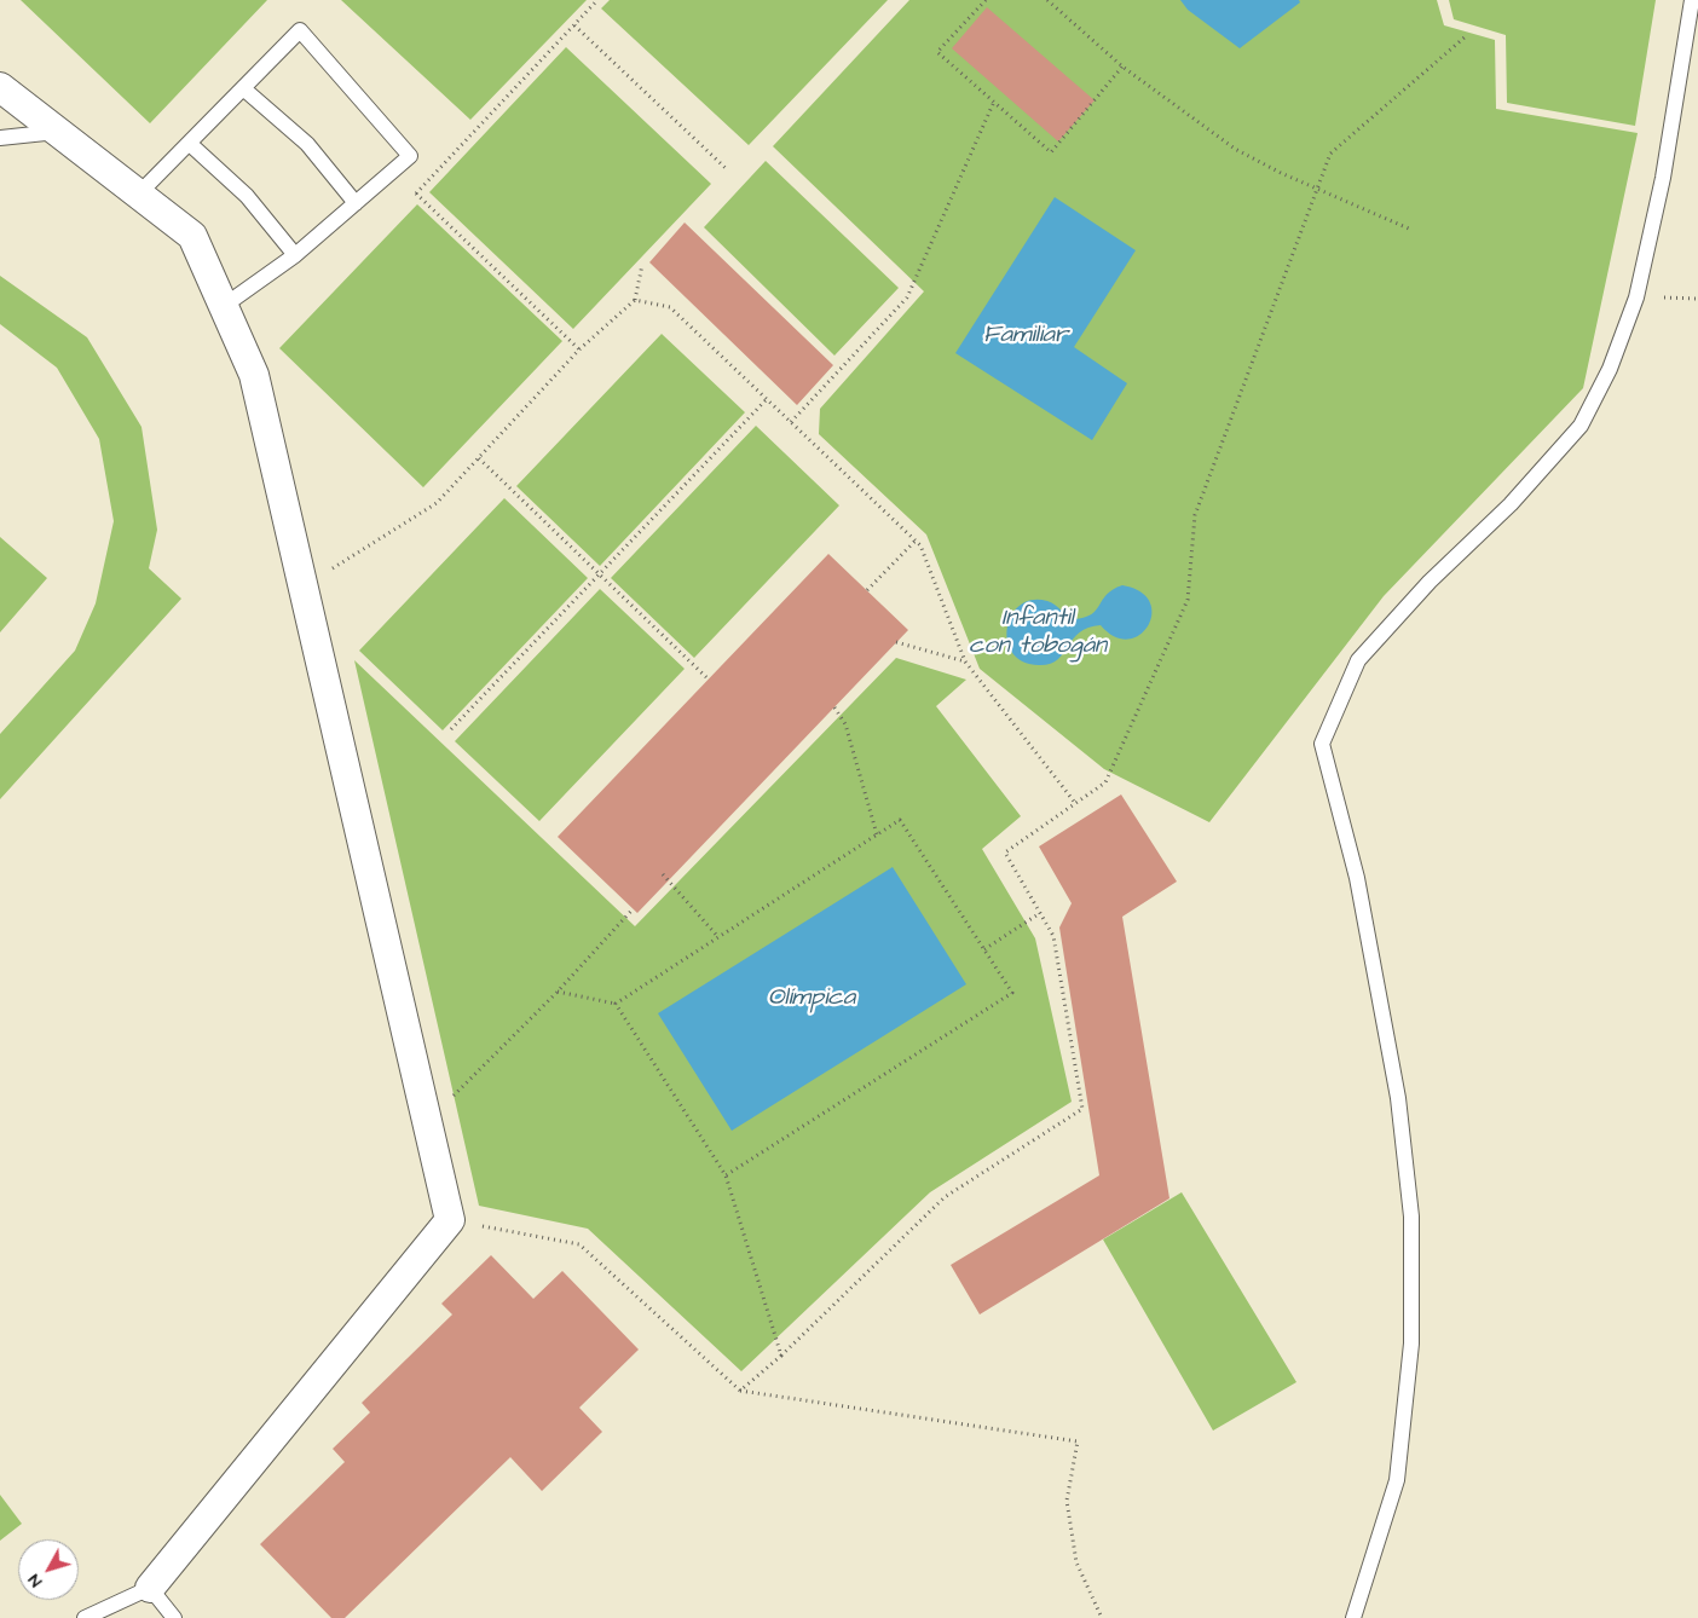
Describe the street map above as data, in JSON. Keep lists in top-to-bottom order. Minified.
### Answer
{"water":["Familiar","Infantil con tobogán","Olímpica"],"north":"bottom left"}
